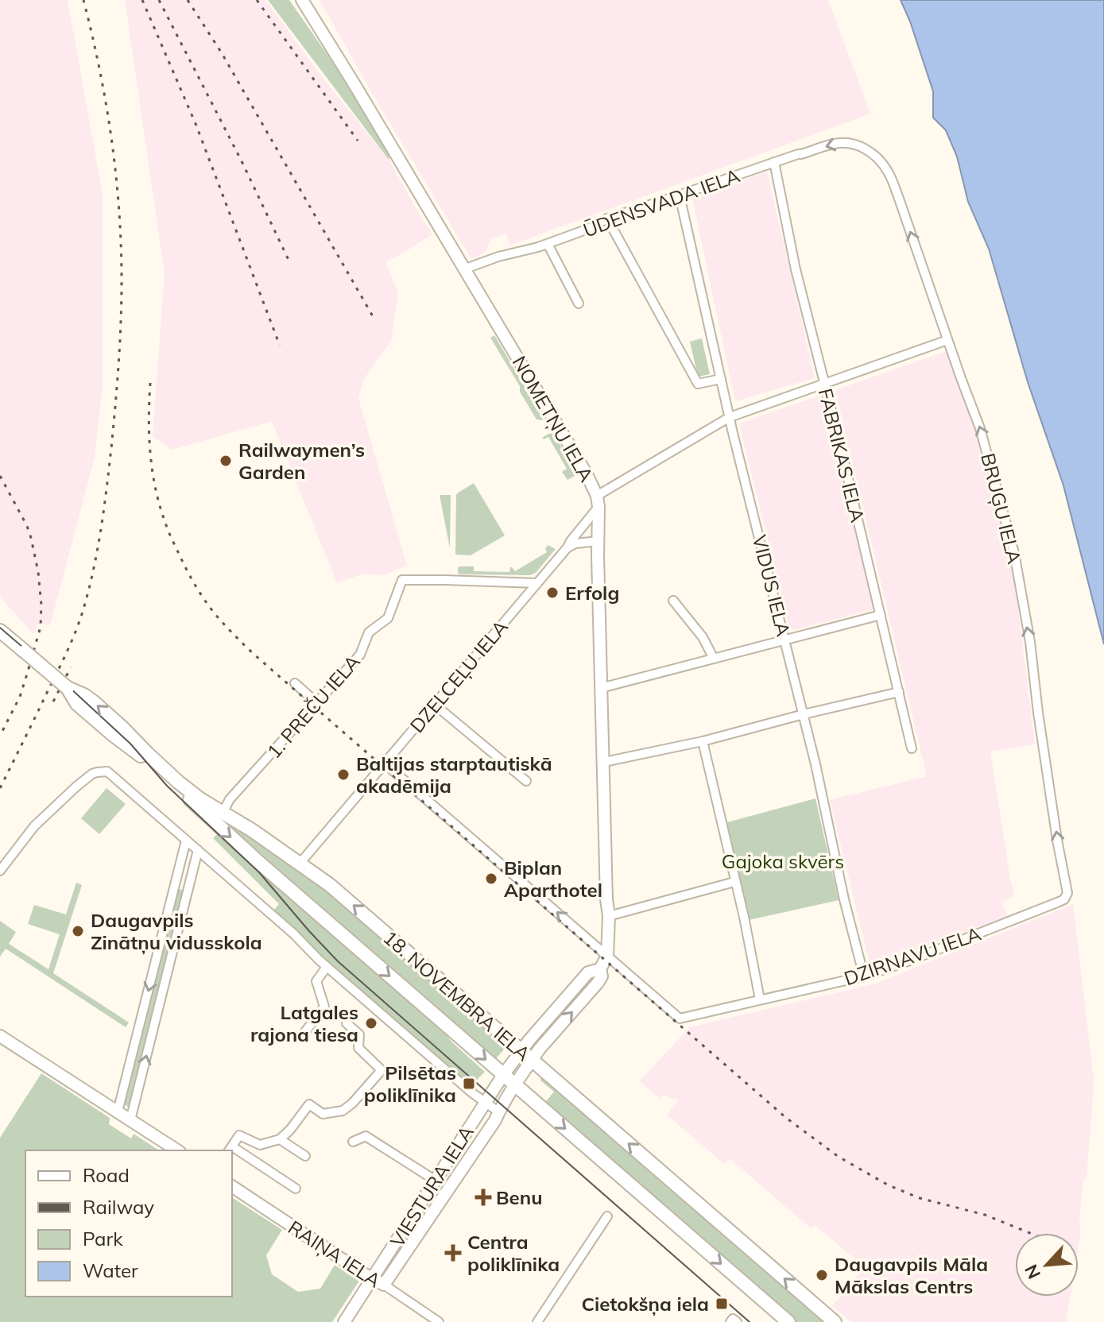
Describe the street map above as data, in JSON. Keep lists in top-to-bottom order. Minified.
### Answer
{"streets":{"main road":["18. NOVEMBRA IELA"],"street":["ŪDENSVADA IELA","NOMETŅU IELA","FABRIKAS IELA","BRUĢU IELA","VIDUS IELA","DZELCEĻU IELA","1. PREČU IELA","DZIRNAVU IELA","VIESTURA IELA","RAIŅA IELA"]},"crossings":[["ŪDENSVADA IELA","NOMETŅU IELA"],["ŪDENSVADA IELA","FABRIKAS IELA"],["ŪDENSVADA IELA","BRUĢU IELA"],["ŪDENSVADA IELA","VIDUS IELA"],["NOMETŅU IELA","DZELCEĻU IELA"],["NOMETŅU IELA","DZIRNAVU IELA"],["NOMETŅU IELA","18. NOVEMBRA IELA"],["NOMETŅU IELA","VIESTURA IELA"],["BRUĢU IELA","DZIRNAVU IELA"],["VIDUS IELA","DZIRNAVU IELA"],["DZELCEĻU IELA","1. PREČU IELA"],["DZELCEĻU IELA","18. NOVEMBRA IELA"],["1. PREČU IELA","18. NOVEMBRA IELA"],["18. NOVEMBRA IELA","VIESTURA IELA"],["VIESTURA IELA","RAIŅA IELA"]],"one_way":["BRUĢU IELA"],"parks":["Gajoka skvērs"],"places":{"other":["Railwaymen’s Garden","Erfolg","Baltijas starptautiskā akadēmija","Biplan Aparthotel","Daugavpils Zinātņu vidusskola","Latgales rajona tiesa","Daugavpils Māla Mākslas Centrs"],"transit":["Pilsētas poliklīnika","Cietokšņa iela"],"health":["Benu","Centra poliklīnika"]},"legend":["Road","Railway","Park","Water"],"north":"bottom left"}
